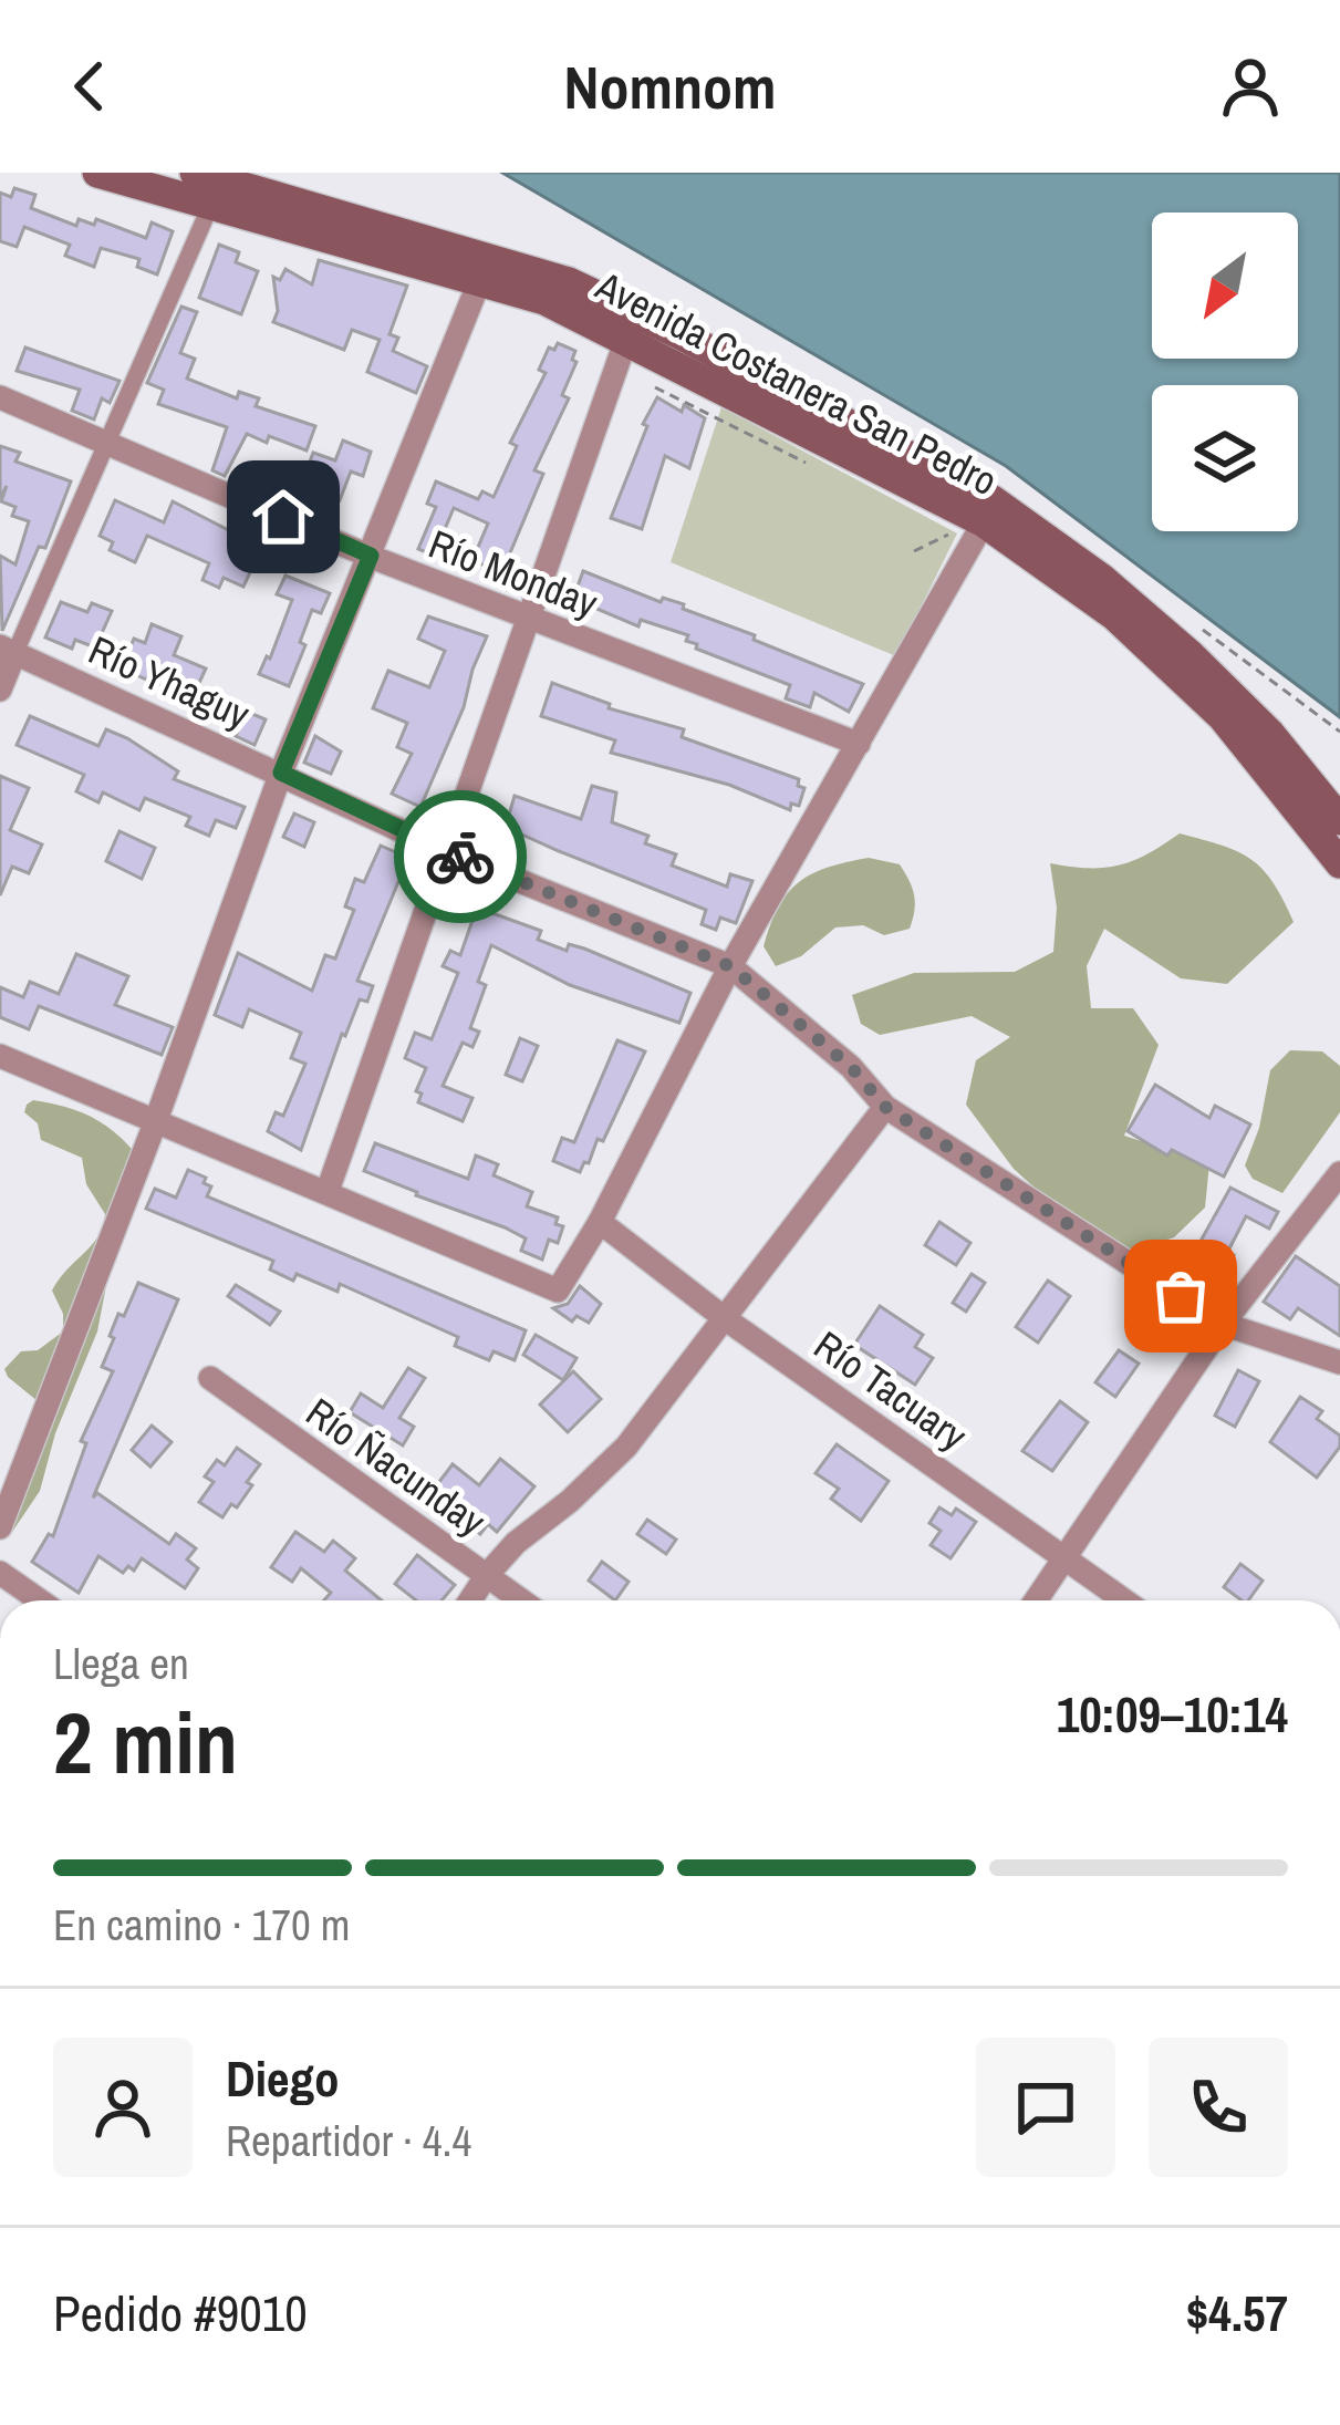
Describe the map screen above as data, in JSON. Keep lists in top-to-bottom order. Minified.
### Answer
{"streets":{"main road":["Avenida Costanera San Pedro"],"street":["Río Monday","Río Yhaguy","Río Tacuary","Río Ñacunday"]},"north":"bottom left","page":{"header":"Nomnom","heading":["2 min","Llega en","10:09–10:14"],"panel":["Diego","Repartidor · 4.4","Pedido #9010","$4.57"],"bar":"En camino · 170 m"}}
